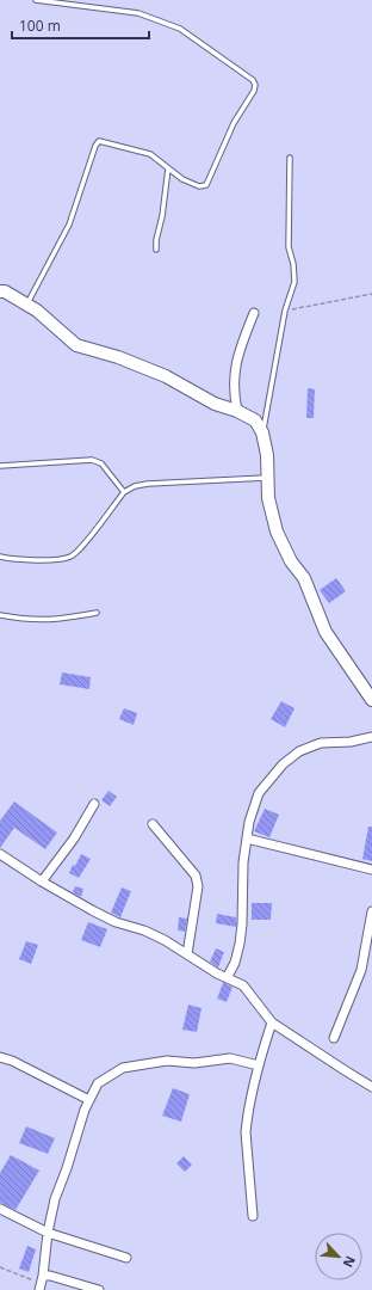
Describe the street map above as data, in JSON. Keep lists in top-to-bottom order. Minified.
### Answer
{"scale_bar":"100 m","north":"bottom right"}
